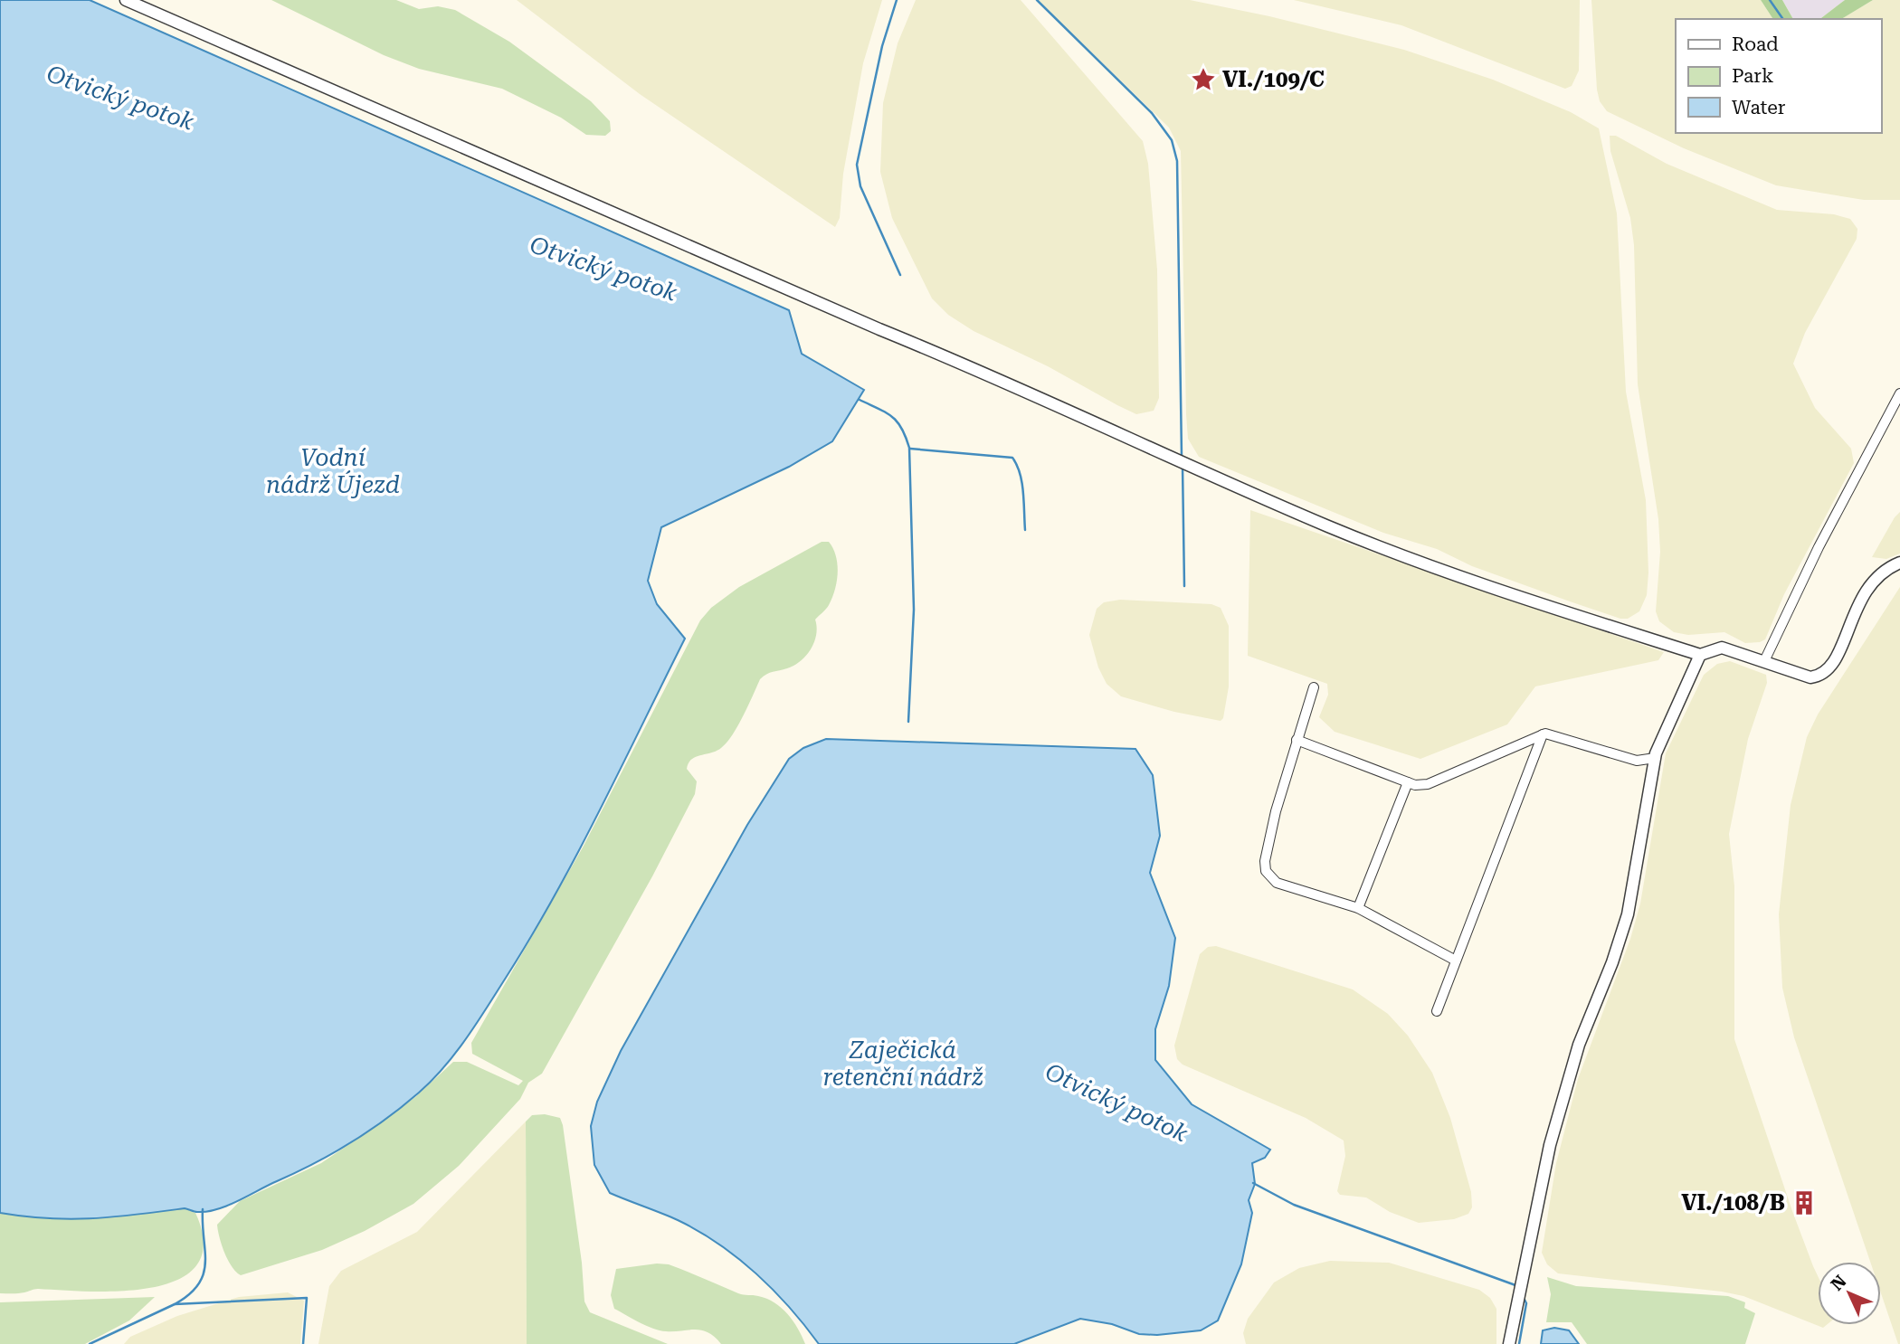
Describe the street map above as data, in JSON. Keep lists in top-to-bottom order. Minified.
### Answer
{"water":["Otvický potok","Vodní nádrž Újezd","Zaječická retenční nádrž"],"places":{"place":["VI./109/C"],"building":["VI./108/B"]},"legend":["Road","Park","Water"],"north":"top left"}
